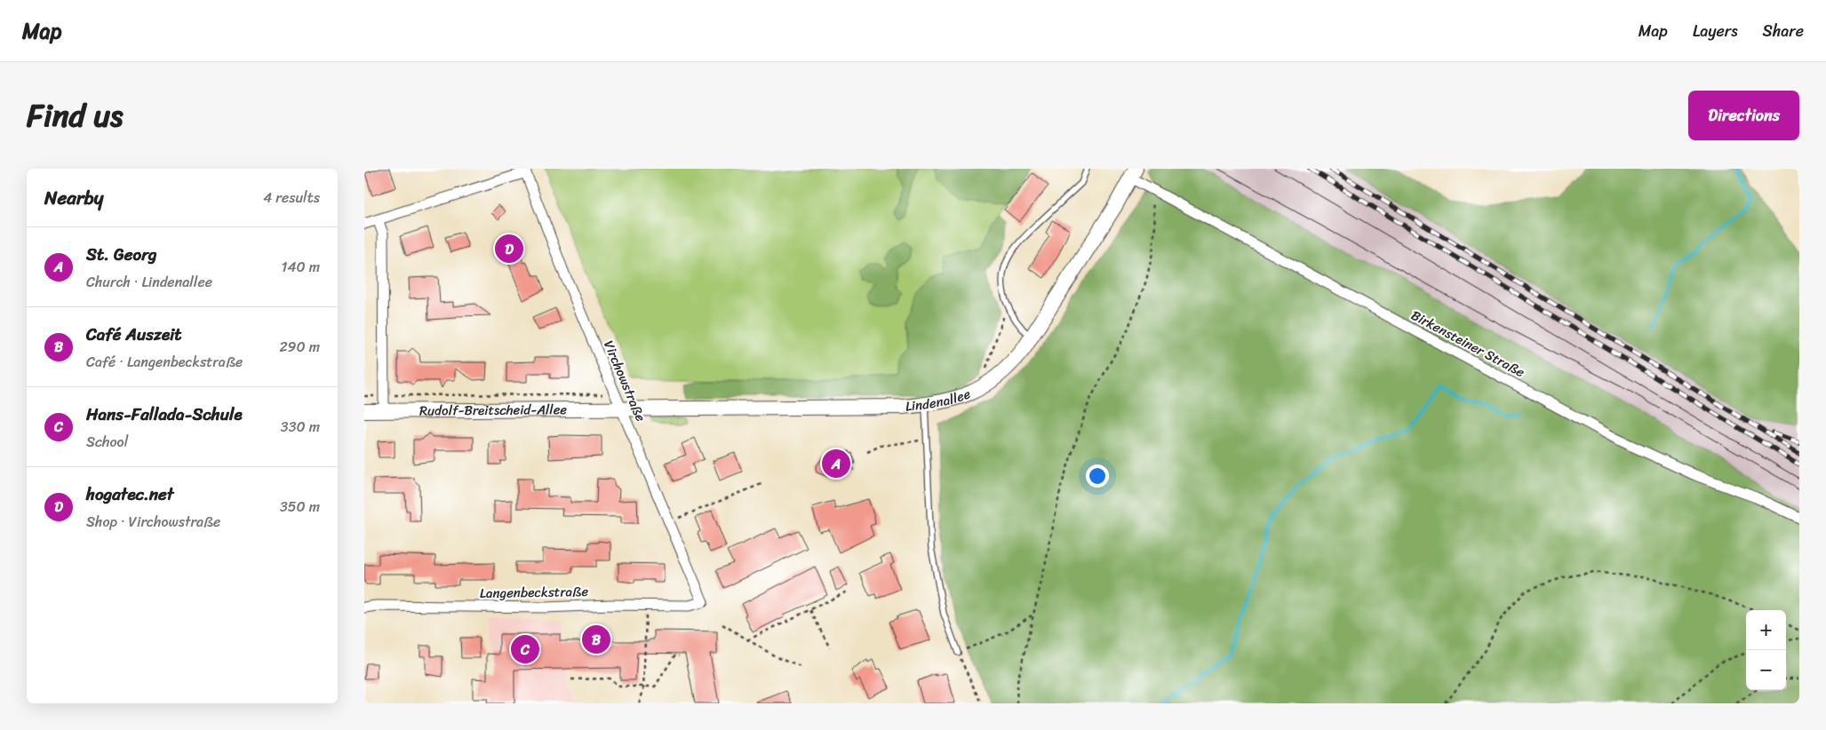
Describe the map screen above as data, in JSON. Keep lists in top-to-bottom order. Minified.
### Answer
{"streets":{"street":["Birkensteiner Straße","Virchowstraße","Lindenallee","Rudolf-Breitscheid-Allee","Langenbeckstraße"]},"crossings":[["Birkensteiner Straße","Lindenallee"],["Virchowstraße","Lindenallee"],["Virchowstraße","Rudolf-Breitscheid-Allee"],["Virchowstraße","Langenbeckstraße"],["Lindenallee","Rudolf-Breitscheid-Allee"]],"page":{"header":"Map","nav":["Map","Layers","Share"],"title":"Find us","buttons":"Directions","heading":["Nearby","4 results"],"list":[{"mark":"A","name":"St. Georg","note":"Church · Lindenallee","value":"140 m"},{"mark":"B","name":"Café Auszeit","note":"Café · Langenbeckstraße","value":"290 m"},{"mark":"C","name":"Hans-Fallada-Schule","note":"School","value":"330 m"},{"mark":"D","name":"hogatec.net","note":"Shop · Virchowstraße","value":"350 m"}],"pins":["D","A","B","C"],"map_buttons":["+","−"]}}
